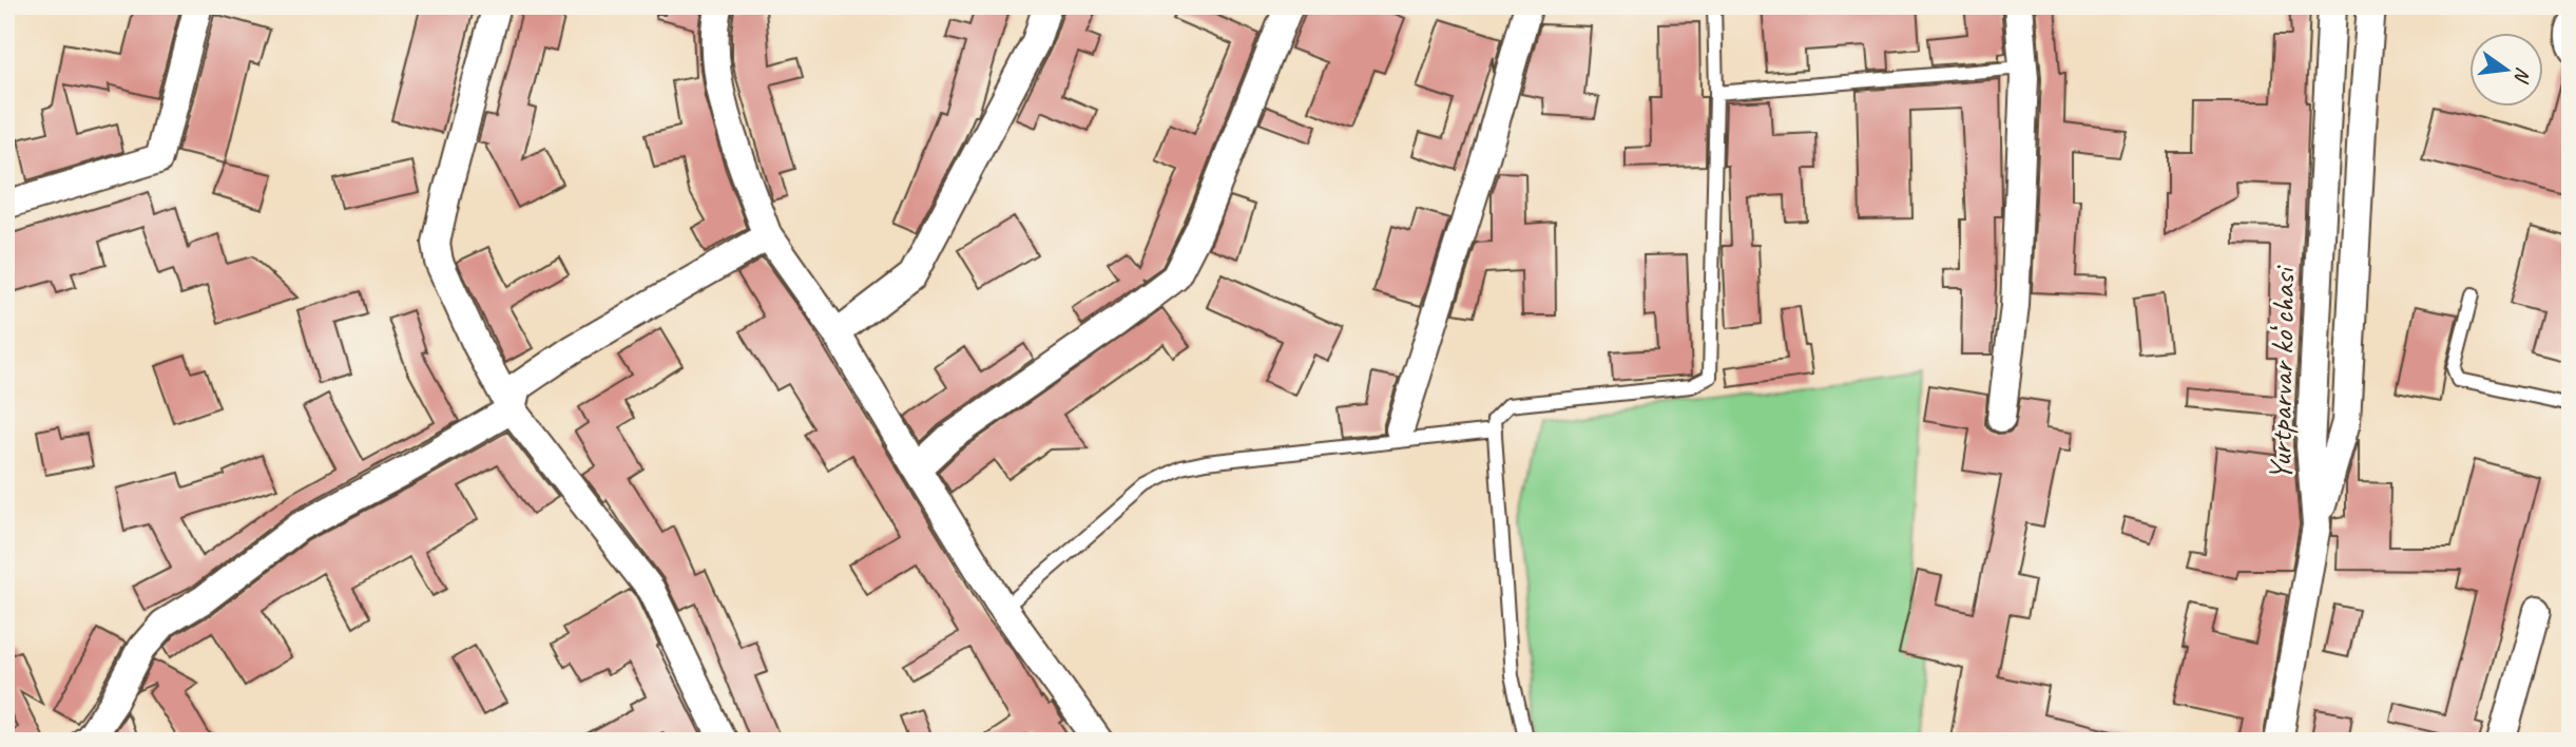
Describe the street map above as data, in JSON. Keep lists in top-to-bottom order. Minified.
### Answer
{"streets":{"street":["Yurtparvar koʻchasi"]},"north":"right"}
